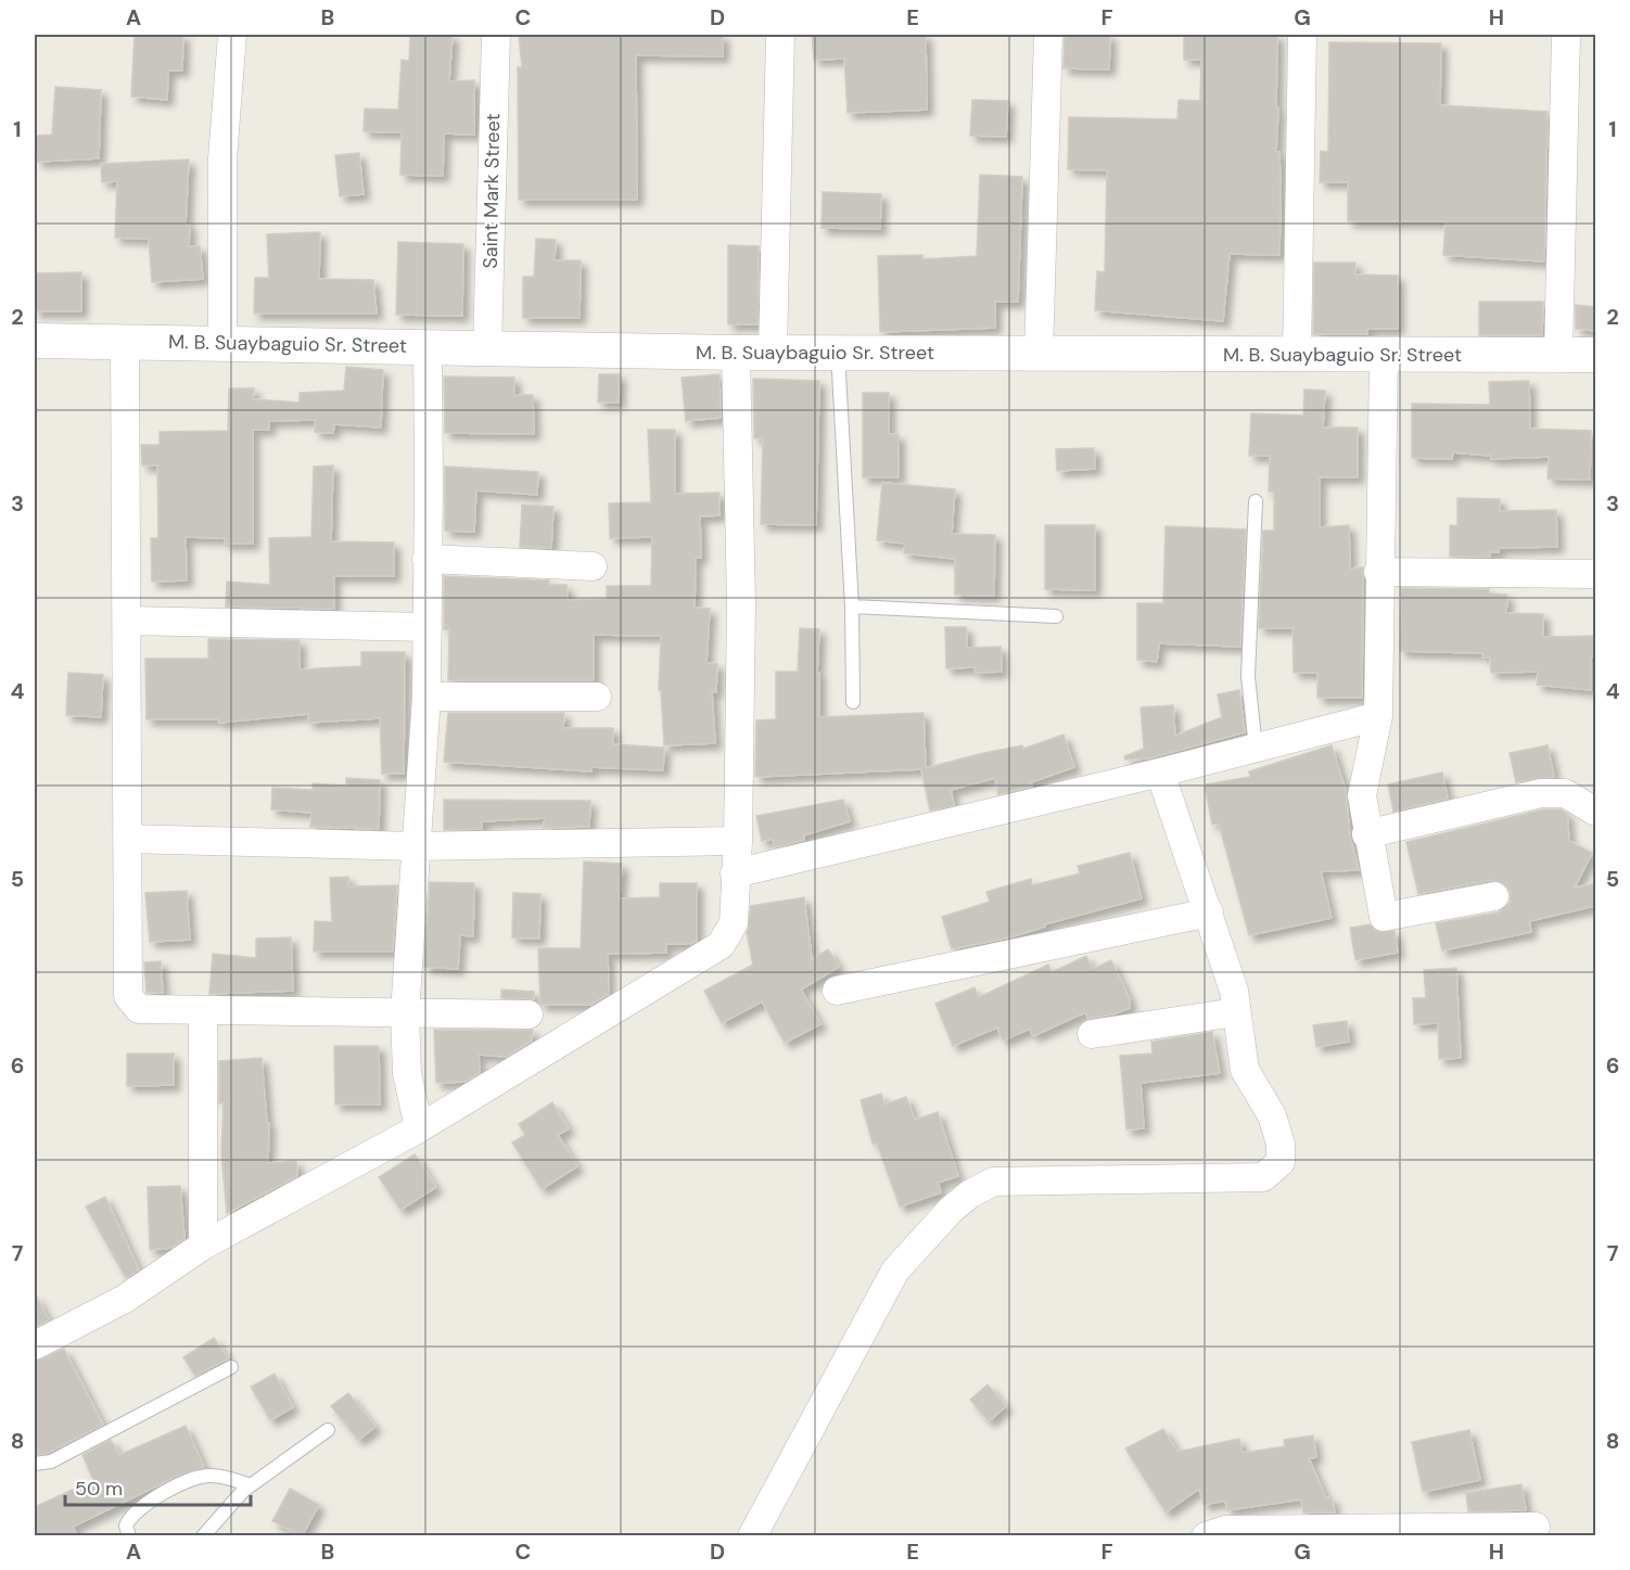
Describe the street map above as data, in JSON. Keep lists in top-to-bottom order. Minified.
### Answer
{"streets":{"street":["Saint Mark Street","M. B. Suaybaguio Sr. Street"]},"crossings":[["Saint Mark Street","M. B. Suaybaguio Sr. Street"]],"scale_bar":"50 m","grid":{"columns":["A","B","C","D","E","F","G","H"],"rows":["1","2","3","4","5","6","7","8"]}}
